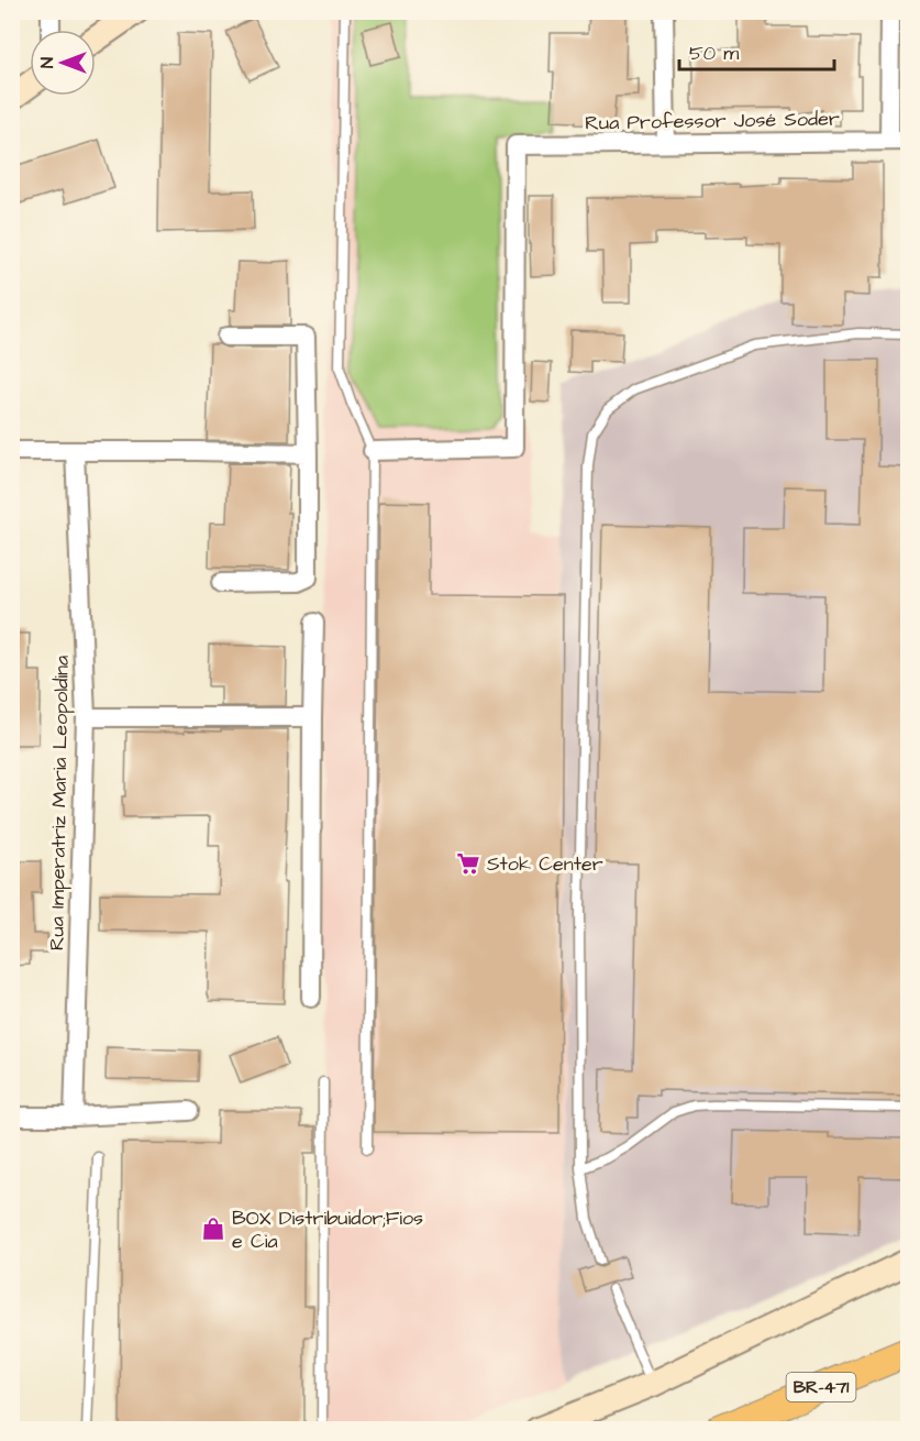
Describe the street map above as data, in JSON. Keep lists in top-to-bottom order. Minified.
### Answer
{"streets":{"main road":["BR-471"],"street":["Rua Professor José Soder","Rua Imperatriz Maria Leopoldina"]},"places":{"supermarket":["Stok Center"],"shop":["BOX Distribuidor;Fios e Cia"]},"scale_bar":"50 m","north":"left"}
